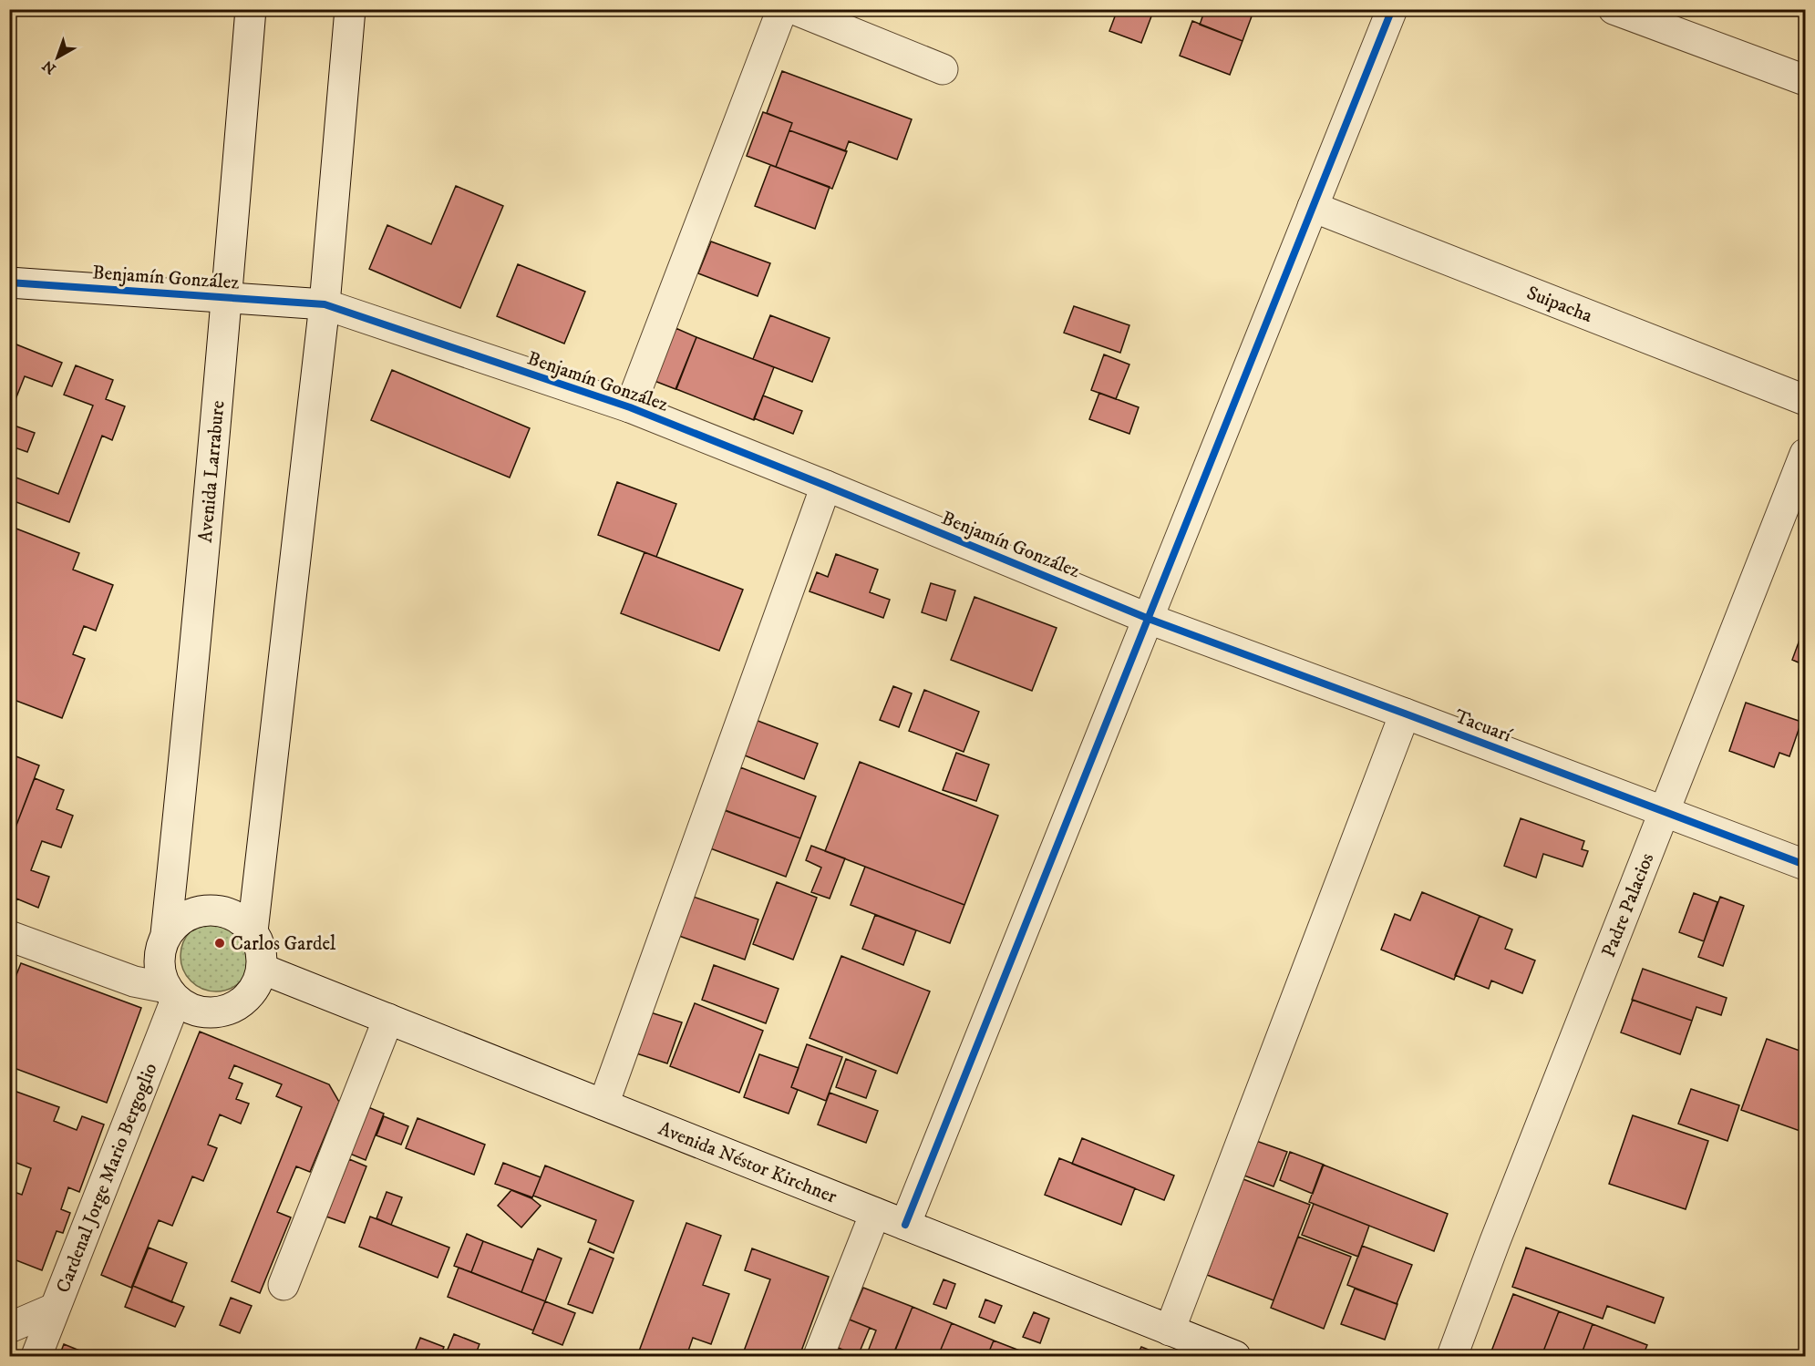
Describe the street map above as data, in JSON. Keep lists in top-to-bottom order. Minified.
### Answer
{"streets":{"street":["Benjamín González","Suipacha","Avenida Larrabure","Tacuarí","Padre Palacios","Avenida Néstor Kirchner","Cardenal Jorge Mario Bergoglio"]},"crossings":[["Benjamín González","Avenida Larrabure"],["Benjamín González","Tacuarí"],["Avenida Larrabure","Avenida Néstor Kirchner"],["Avenida Larrabure","Cardenal Jorge Mario Bergoglio"],["Tacuarí","Padre Palacios"],["Avenida Néstor Kirchner","Cardenal Jorge Mario Bergoglio"]],"places":["Carlos Gardel"],"north":"bottom left"}
